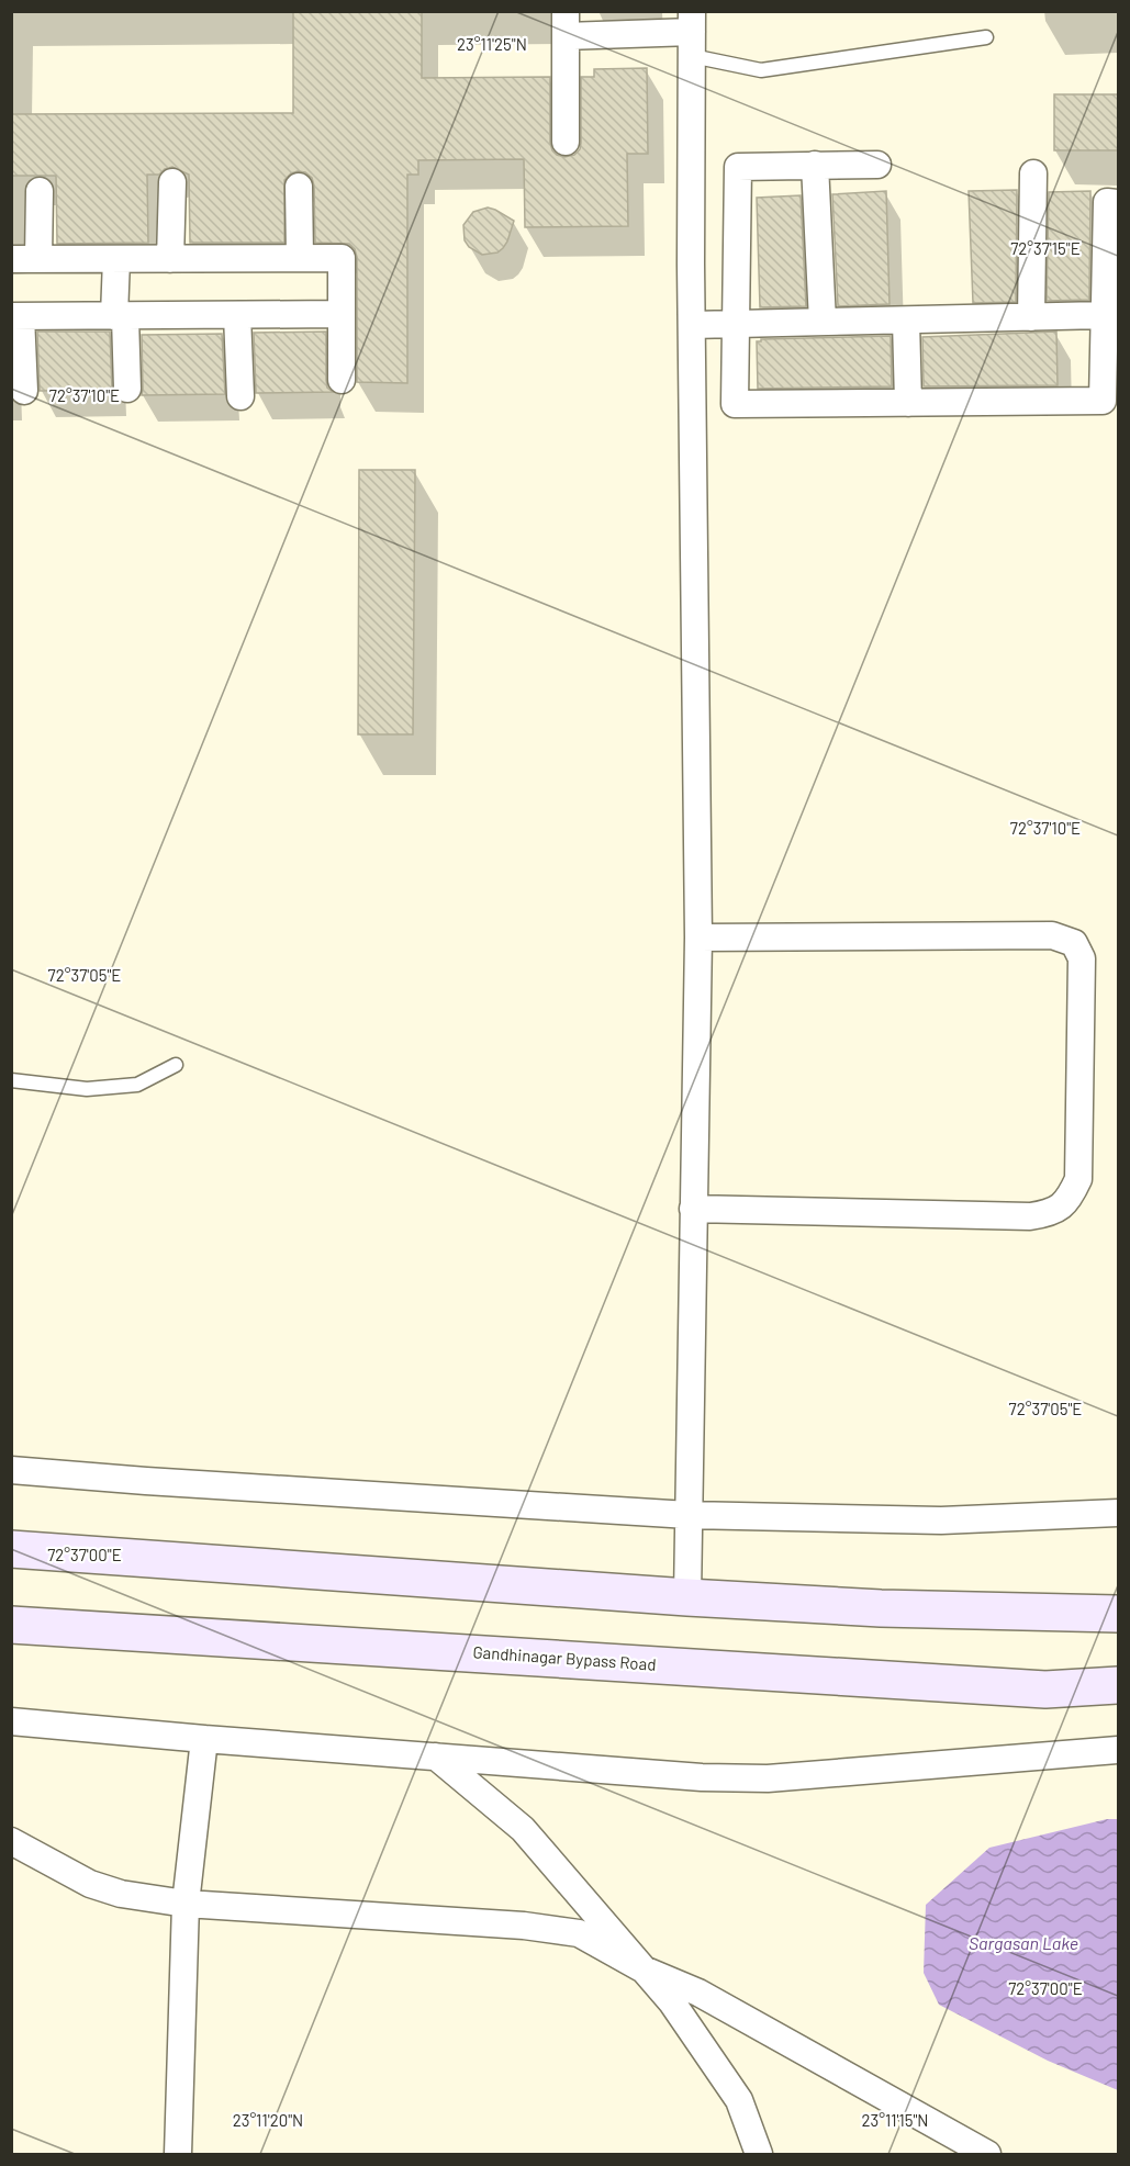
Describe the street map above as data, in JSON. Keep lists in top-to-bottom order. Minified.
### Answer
{"streets":{"main road":["Gandhinagar Bypass Road"]},"water":["Sargasan Lake"],"coordinates":["23°11'25\"N","72°37'15\"E","72°37'10\"E","72°37'05\"E","72°37'00\"E","23°11'20\"N","23°11'15\"N"]}
